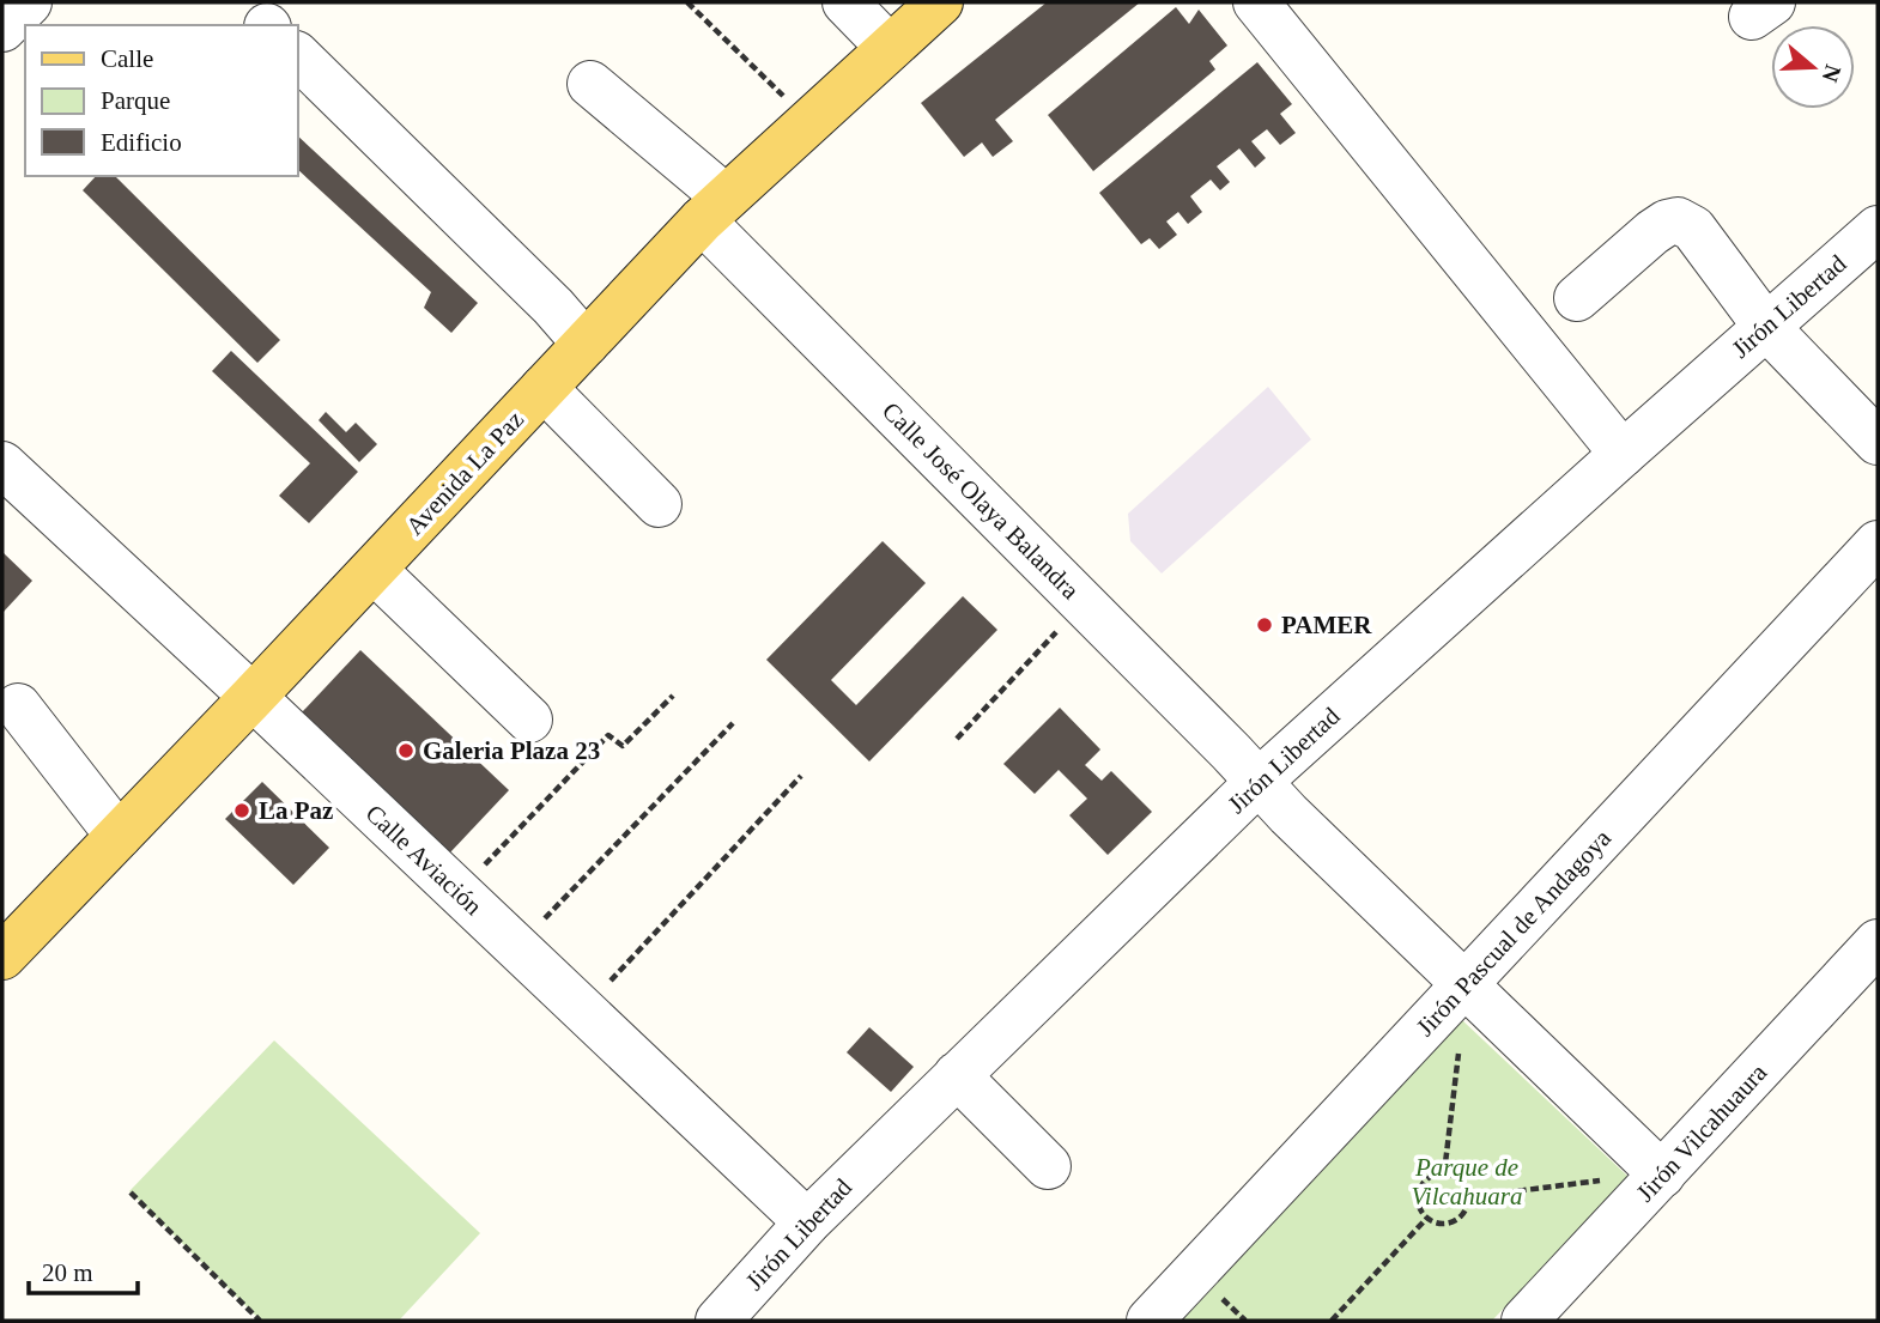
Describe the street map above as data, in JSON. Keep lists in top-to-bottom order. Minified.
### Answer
{"streets":{"main road":["Avenida La Paz"],"street":["Jirón Libertad","Calle José Olaya Balandra","Calle Aviación","Jirón Pascual de Andagoya","Jirón Vilcahuaura"]},"crossings":[["Jirón Libertad","Calle José Olaya Balandra"],["Jirón Libertad","Calle Aviación"],["Avenida La Paz","Calle José Olaya Balandra"],["Avenida La Paz","Calle Aviación"],["Calle José Olaya Balandra","Jirón Pascual de Andagoya"],["Calle José Olaya Balandra","Jirón Vilcahuaura"]],"parks":["Parque de Vilcahuara"],"places":["PAMER","Galeria Plaza 23","La Paz"],"legend":["Calle","Parque","Edificio"],"scale_bar":"20 m","north":"right"}
